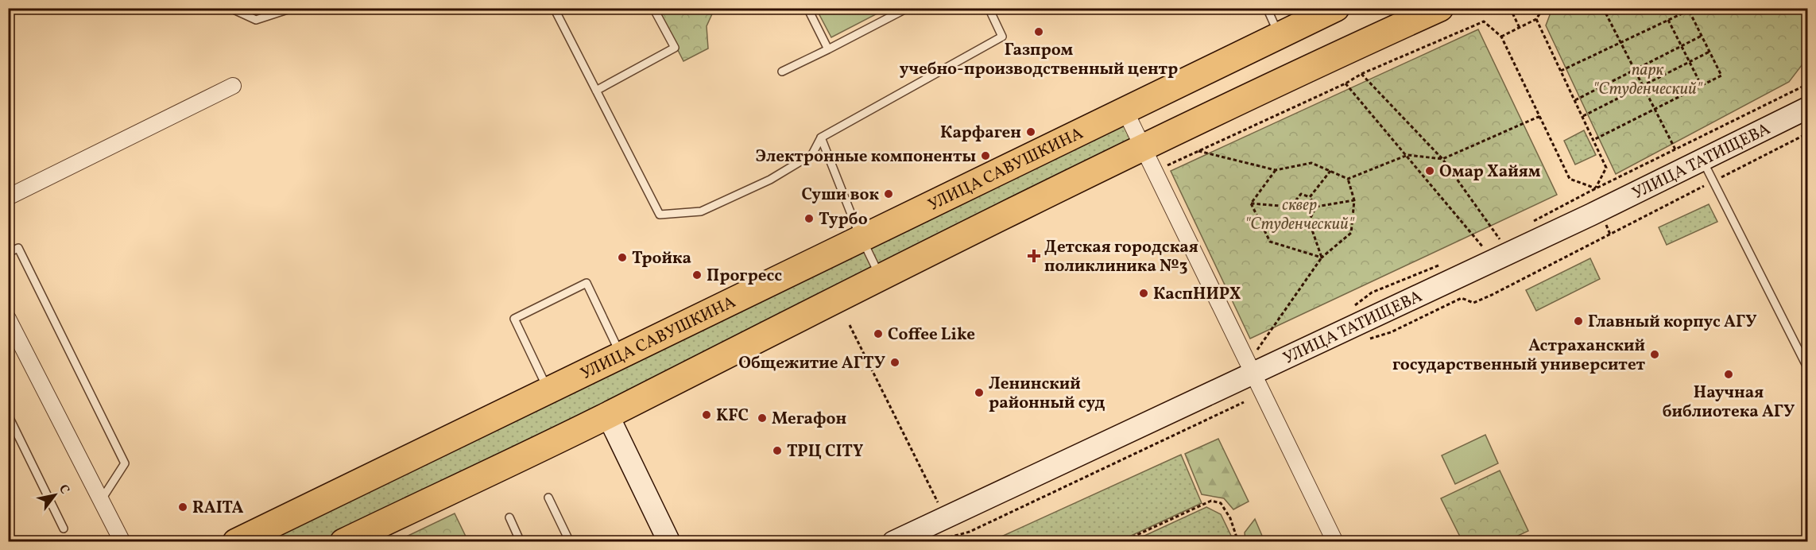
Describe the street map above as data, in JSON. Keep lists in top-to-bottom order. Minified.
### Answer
{"streets":{"highway":["УЛИЦА САВУШКИНА"],"main road":["УЛИЦА ТАТИЩЕВА"]},"parks":["парк \"Студенческий\"","сквер \"Студенческий\""],"places":{"other":["Газпром учебно-производственный центр","Карфаген","Электронные компоненты","Омар Хайям","Суши вок","Турбо","Тройка","Прогресс","КаспНИРХ","Главный корпус АГУ","Coffee Like","Астраханский государственный университет","Общежитие АГТУ","Научная библиотека АГУ","Ленинский районный суд","KFC","Мегафон","ТРЦ CITY","RAITA"],"health":["Детская городская поликлиника №3"]},"north":"top right"}
